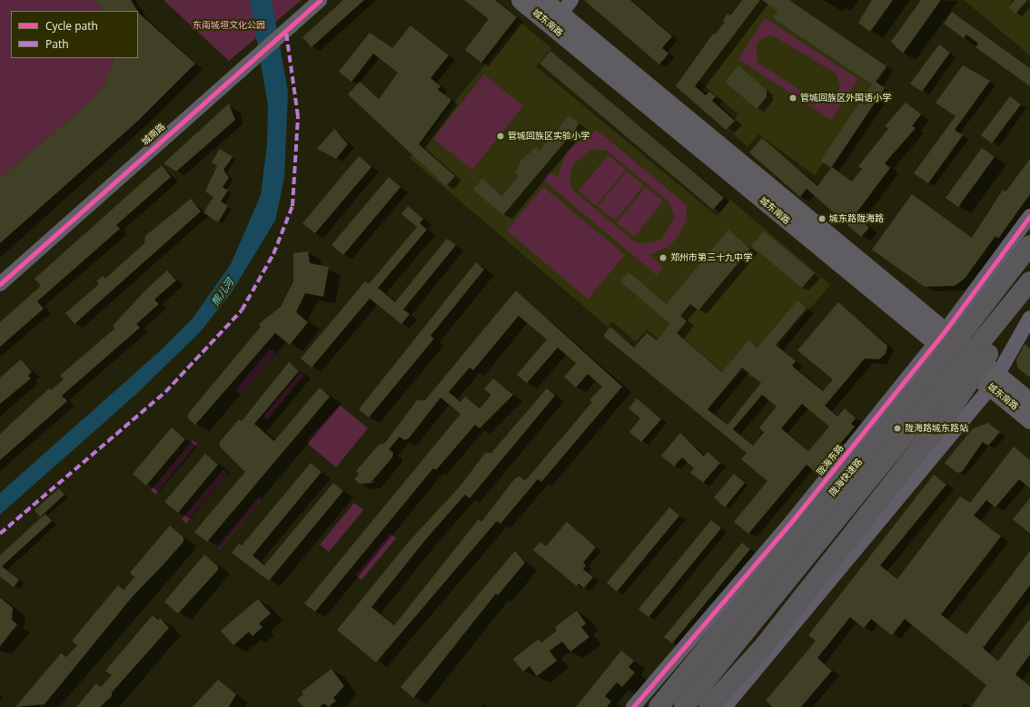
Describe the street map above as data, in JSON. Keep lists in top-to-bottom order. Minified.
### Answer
{"streets":{"highway":["陇海快速路"],"main road":["城东南路"],"street":["城南路","陇海东路"]},"crossings":[["城东南路","陇海东路"]],"water":["熊儿河"],"parks":["东南城垣文化公园"],"places":["管城回族区外国语小学","管城回族区实验小学","城东路陇海路","郑州市第三十九中学","陇海路城东路站"],"legend":["Cycle path","Path"]}
